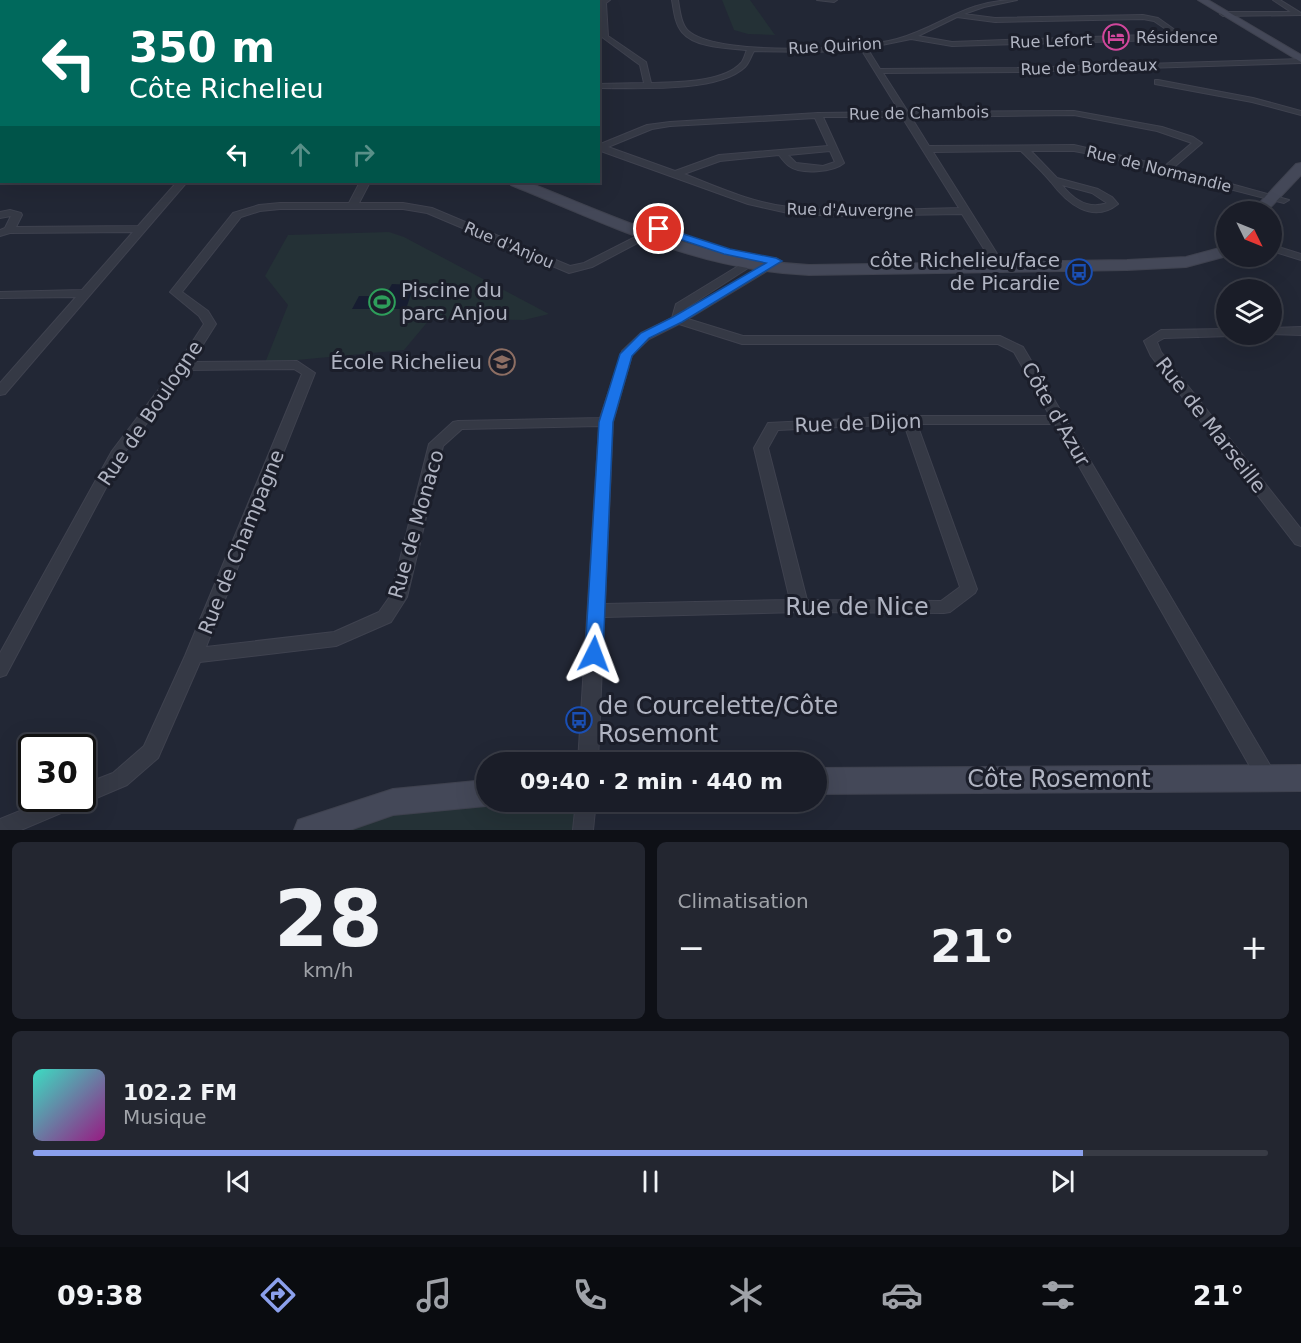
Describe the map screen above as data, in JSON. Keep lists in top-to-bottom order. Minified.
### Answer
{"streets":{"street":["Rue Lefort","Rue Quirion","Rue de Bordeaux","Rue de Chambois","Rue de Normandie","Rue d'Auvergne","Rue d'Anjou","Rue de Boulogne","Côte d'Azur","Rue de Dijon","Rue de Marseille","Rue de Monaco","Rue de Champagne","Rue de Nice","Côte Rosemont"]},"crossings":[["Rue Lefort","Rue Quirion"],["Rue de Chambois","Rue de Normandie"],["Rue d'Anjou","Rue de Boulogne"],["Rue de Boulogne","Rue de Champagne"],["Côte d'Azur","Rue de Dijon"],["Côte d'Azur","Côte Rosemont"],["Rue de Dijon","Rue de Nice"],["Rue de Monaco","Rue de Champagne"]],"places":{"hotel":["Résidence"],"bus stop":["côte Richelieu/face de Picardie","de Courcelette/Côte Rosemont"],"sports":["Piscine du parc Anjou"],"school or university":["École Richelieu"]},"north":"bottom right","page":{"turn":["350 m","Côte Richelieu"],"limit":"30","trip":"09:40 · 2 min · 440 m","tile":[["28","km/h"],"Climatisation"],"heat":["−","21°","+"],"song":["102.2 FM","Musique"],"tabs":["09:38","21°"]}}
